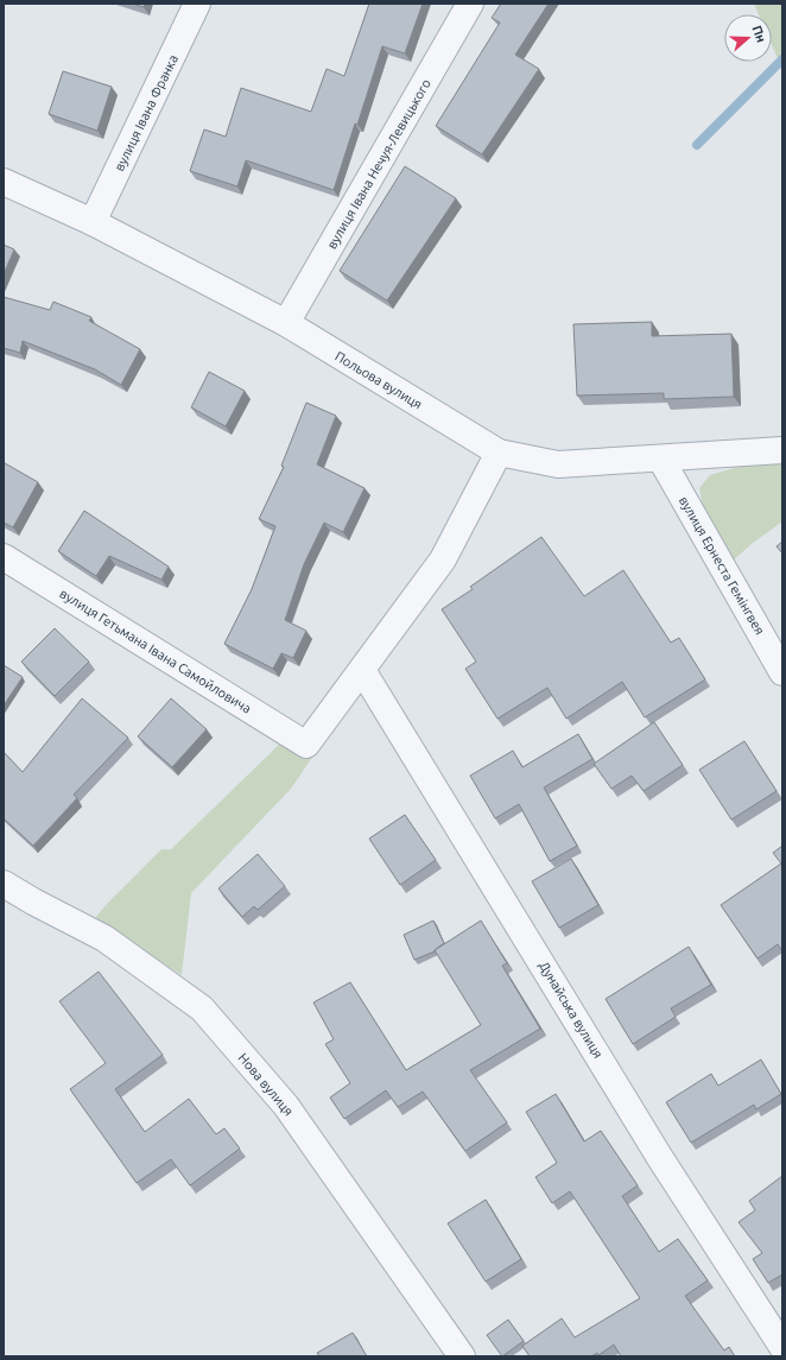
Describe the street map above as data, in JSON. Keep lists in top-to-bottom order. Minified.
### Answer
{"streets":{"street":["вулиця Івана Франка","вулиця Івана Нечуя-Левицького","Польова вулиця","вулиця Ернеста Гемінгвея","вулиця Гетьмана Івана Самойловича","Дунайська вулиця","Нова вулиця"]},"crossings":[["вулиця Івана Франка","Польова вулиця"],["вулиця Івана Нечуя-Левицького","Польова вулиця"],["Польова вулиця","вулиця Ернеста Гемінгвея"],["вулиця Гетьмана Івана Самойловича","Дунайська вулиця"]],"north":"right"}
